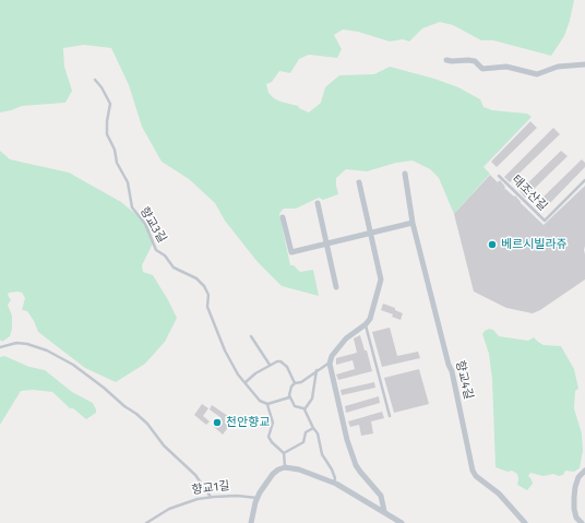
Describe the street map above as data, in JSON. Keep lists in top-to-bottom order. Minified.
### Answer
{"streets":{"street":["향교4길"],"lane":["태조산길","향교3길","향교1길"]},"places":["베르시빌라쥬","천안향교"]}
